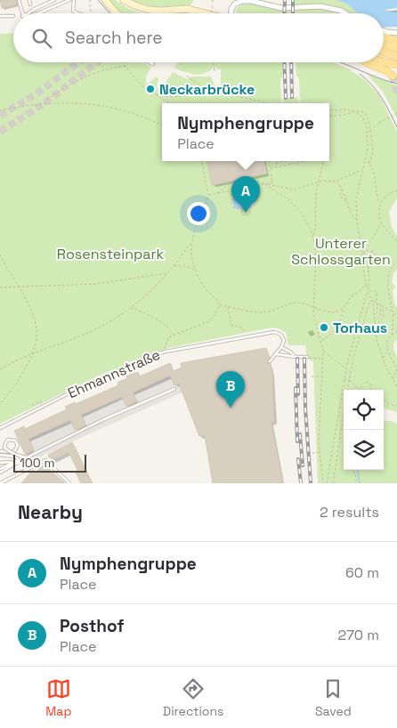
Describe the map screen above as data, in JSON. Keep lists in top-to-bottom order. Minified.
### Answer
{"streets":{"lane":["Ehmannstraße"]},"parks":["Unterer Schlossgarten","Rosensteinpark"],"places":["Neckarbrücke","Torhaus"],"scale_bar":"100 m","page":{"search":"Search here","popup":["Nymphengruppe","Place"],"pins":["A","B"],"scale":"100 m","heading":["Nearby","2 results"],"list":[{"mark":"A","name":"Nymphengruppe","note":"Place","value":"60 m"},{"mark":"B","name":"Posthof","note":"Place","value":"270 m"}],"nav":["Map","Directions","Saved"]}}
